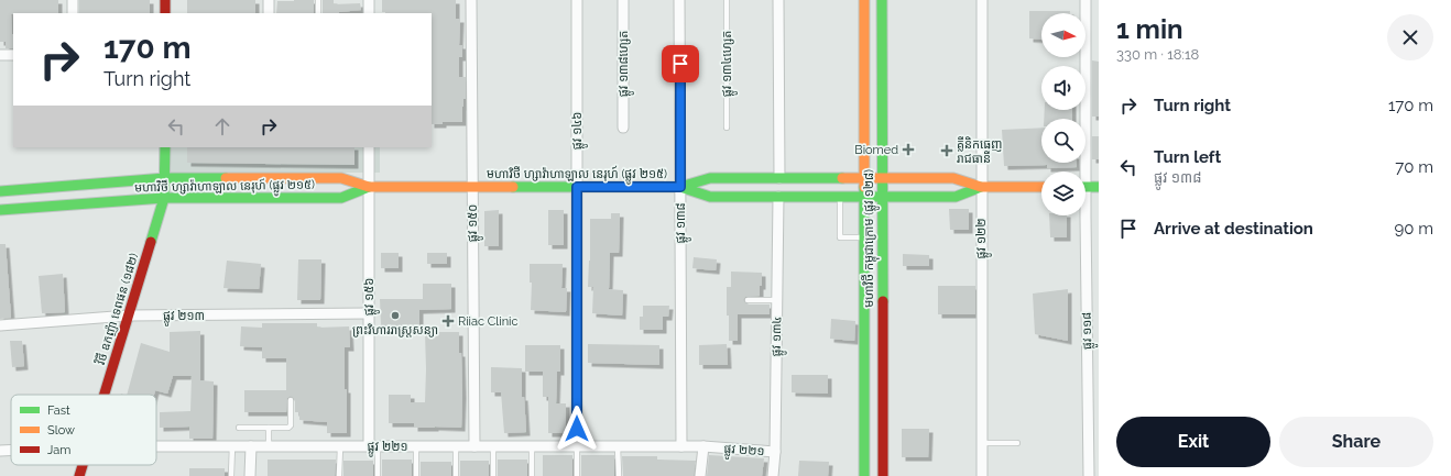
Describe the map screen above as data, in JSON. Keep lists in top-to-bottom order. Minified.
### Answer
{"streets":{"main road":["មហាវិថី ហ្សាវ៉ាហាឡាល នេរុហ៍ (ផ្លូវ ២១៥)","មហាវិថី កម្ពុជាក្រោម (ផ្លូវ ១២៨)","វិថី ឧកញ៉ា ទេពផន (១៨២)"],"street":["ផ្លូវ ១៣៨ហ្សេត","ផ្លូវ ១៤៦","ផ្លូវ ១៥០","ផ្លូវ ១៣៨","ផ្លូវ ១២២","ផ្លូវ ១៥៦","ផ្លូវ ២១៣","ផ្លូវ ១១៨","ផ្លូវ ១៣៤","ផ្លូវ ២២១"],"lane":["ផ្លូវ ១៣៤ហ្សេត"]},"crossings":[["ផ្លូវ ១៤៦","មហាវិថី ហ្សាវ៉ាហាឡាល នេរុហ៍ (ផ្លូវ ២១៥)"],["ផ្លូវ ១៤៦","ផ្លូវ ២២១"],["មហាវិថី ហ្សាវ៉ាហាឡាល នេរុហ៍ (ផ្លូវ ២១៥)","ផ្លូវ ១៥០"],["មហាវិថី ហ្សាវ៉ាហាឡាល នេរុហ៍ (ផ្លូវ ២១៥)","ផ្លូវ ១៣៨"],["មហាវិថី ហ្សាវ៉ាហាឡាល នេរុហ៍ (ផ្លូវ ២១៥)","មហាវិថី កម្ពុជាក្រោម (ផ្លូវ ១២៨)"],["មហាវិថី ហ្សាវ៉ាហាឡាល នេរុហ៍ (ផ្លូវ ២១៥)","ផ្លូវ ១២២"],["មហាវិថី ហ្សាវ៉ាហាឡាល នេរុហ៍ (ផ្លូវ ២១៥)","ផ្លូវ ១៥៦"],["មហាវិថី ហ្សាវ៉ាហាឡាល នេរុហ៍ (ផ្លូវ ២១៥)","វិថី ឧកញ៉ា ទេពផន (១៨២)"],["មហាវិថី ហ្សាវ៉ាហាឡាល នេរុហ៍ (ផ្លូវ ២១៥)","ផ្លូវ ១៣៤"],["ផ្លូវ ១៥០","ផ្លូវ ២២១"],["ផ្លូវ ១៣៨","ផ្លូវ ២២១"],["ផ្លូវ ១៥៦","ផ្លូវ ២១៣"],["ផ្លូវ ១៥៦","ផ្លូវ ២២១"],["វិថី ឧកញ៉ា ទេពផន (១៨២)","ផ្លូវ ២១៣"],["ផ្លូវ ១៣៤","ផ្លូវ ២២១"]],"places":{"health":["Biomed","គ្លីនិកធ្មេញ រាជធានី","Riiac Clinic"],"other":["ព្រះវិហាររាស្ត្រសន្យា"]},"legend":["Fast","Slow","Jam"],"north":"right","page":{"heading":["1 min","330 m · 18:18"],"turn":["170 m","Turn right"],"list":[{"name":"Turn right","value":"170 m"},{"name":"Turn left","note":"ផ្លូវ ១៣៨","value":"70 m"},{"name":"Arrive at destination","value":"90 m"}],"buttons":["Exit","Share"]}}
